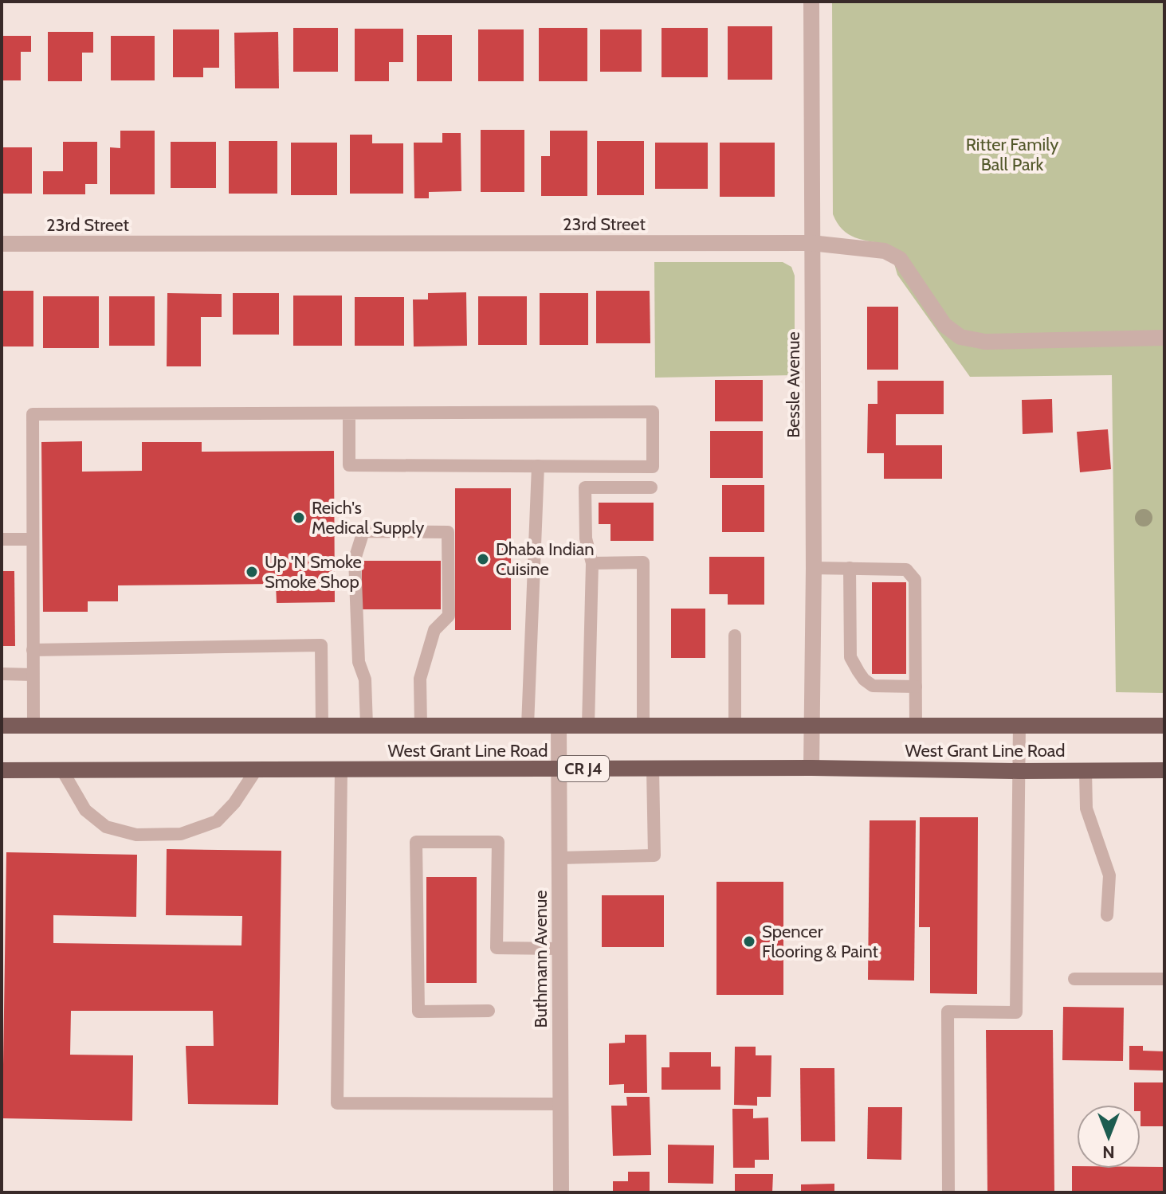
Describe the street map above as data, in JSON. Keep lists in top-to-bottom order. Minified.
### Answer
{"streets":{"main road":["West Grant Line Road","CR J4"],"street":["23rd Street","Bessle Avenue","Buthmann Avenue"]},"crossings":[["23rd Street","Bessle Avenue"],["Bessle Avenue","West Grant Line Road"],["West Grant Line Road","Buthmann Avenue"]],"parks":["Ritter Family Ball Park"],"places":["Reich's Medical Supply","Dhaba Indian Cuisine","Up 'N Smoke Smoke Shop","Spencer Flooring & Paint"],"north":"bottom"}
